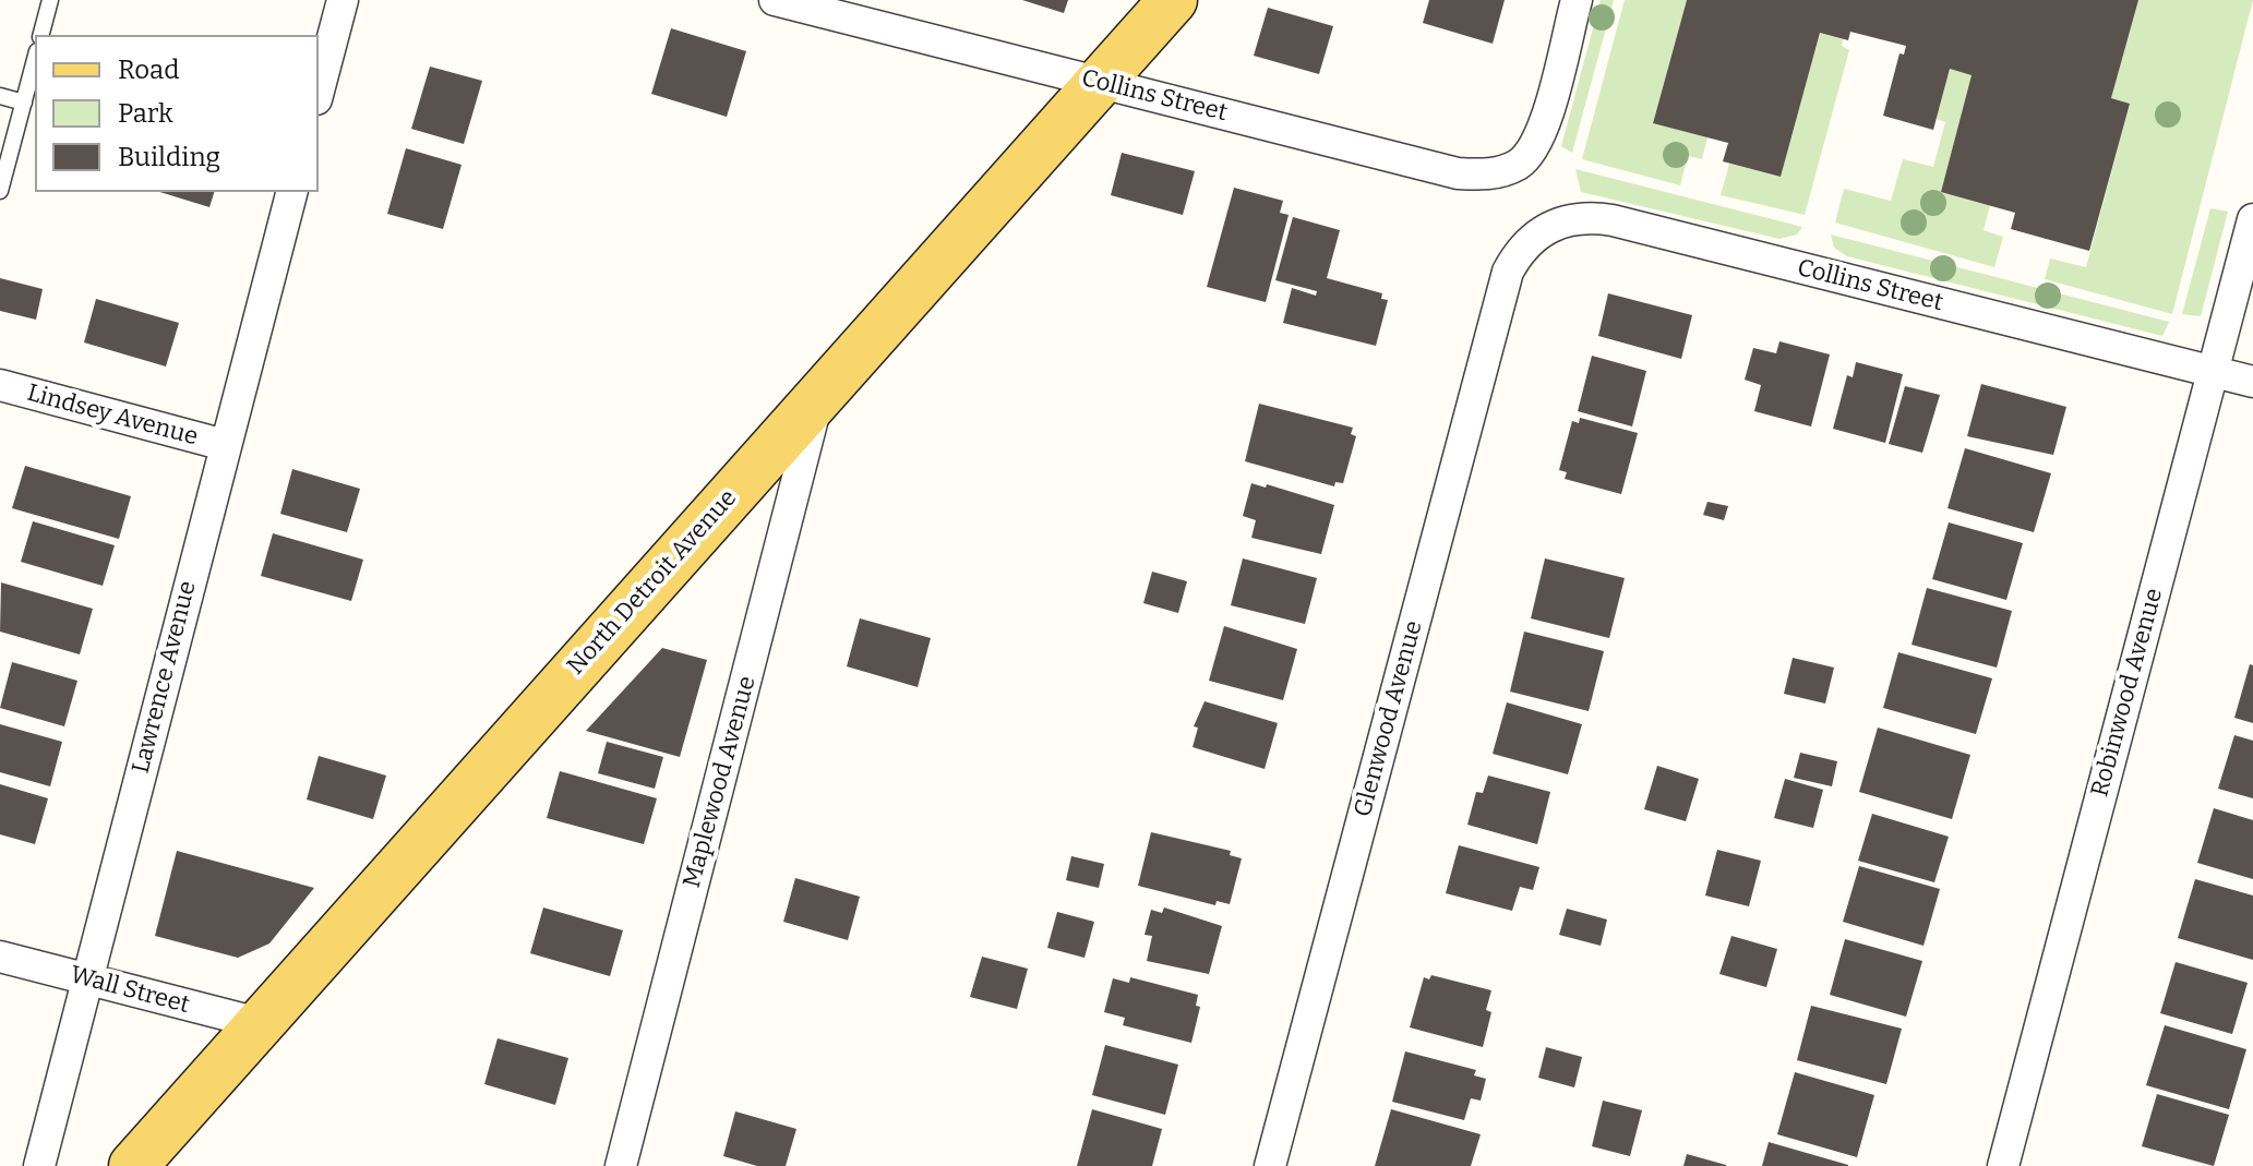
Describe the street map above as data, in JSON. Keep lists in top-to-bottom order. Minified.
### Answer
{"streets":{"main road":["North Detroit Avenue"],"street":["Collins Street","Lindsey Avenue","Lawrence Avenue","Robinwood Avenue","Glenwood Avenue","Maplewood Avenue","Wall Street"]},"crossings":[["Collins Street","North Detroit Avenue"],["Collins Street","Robinwood Avenue"],["Collins Street","Glenwood Avenue"],["Lindsey Avenue","Lawrence Avenue"],["North Detroit Avenue","Maplewood Avenue"],["North Detroit Avenue","Wall Street"],["Lawrence Avenue","Wall Street"]],"legend":["Road","Park","Building"]}
